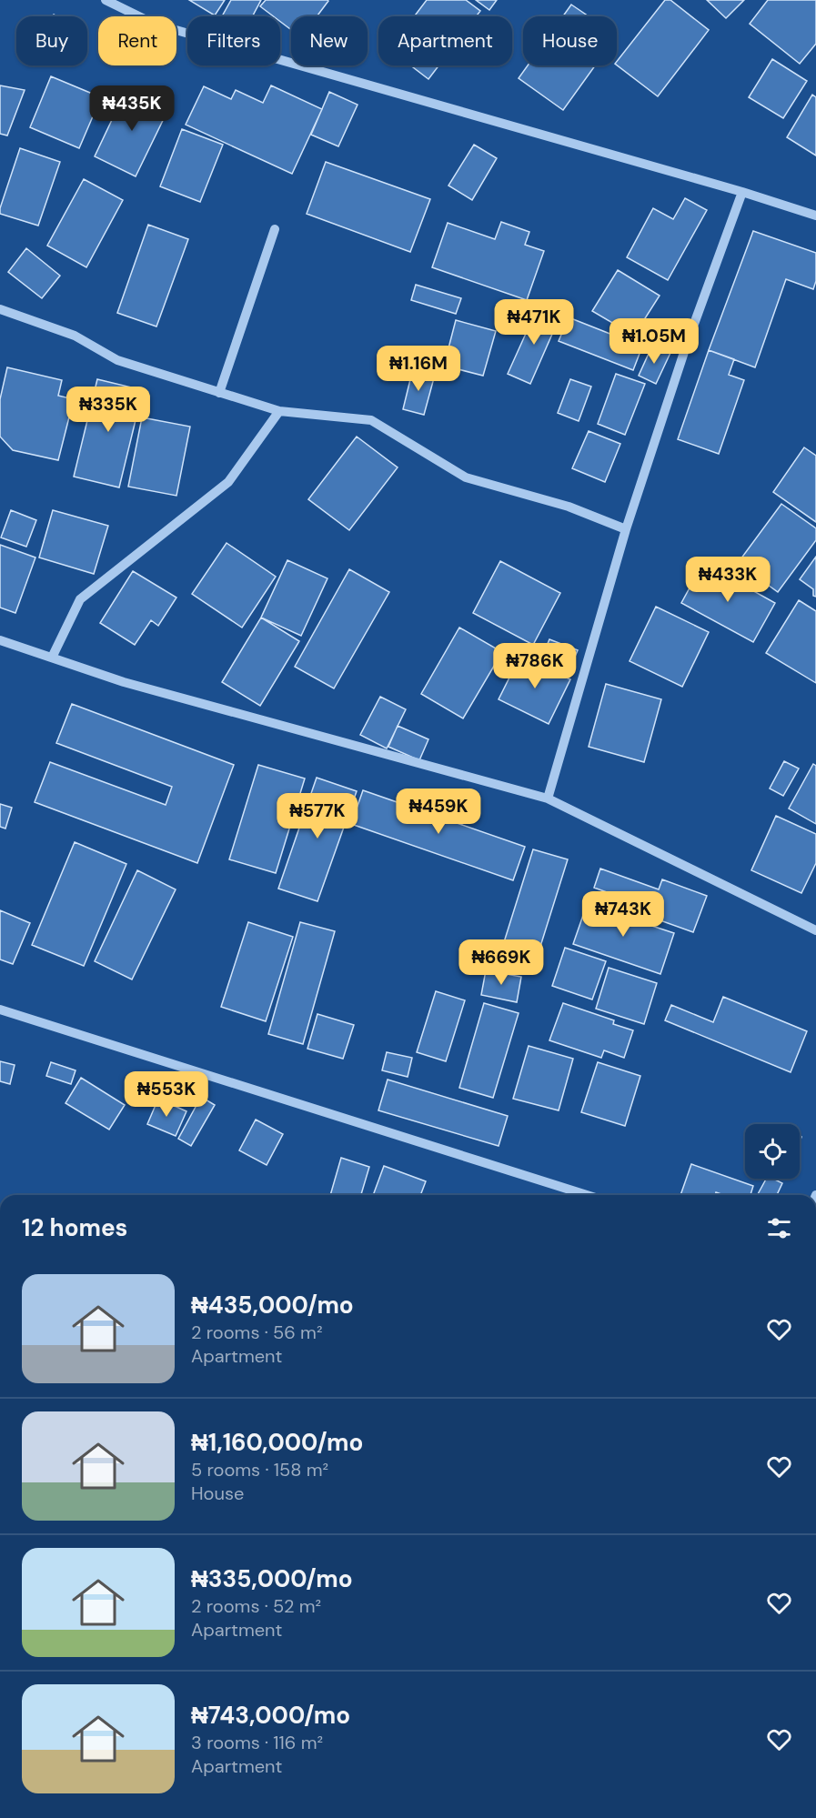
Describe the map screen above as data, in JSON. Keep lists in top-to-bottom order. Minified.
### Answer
{"page":{"chip":["Buy","Rent","Filters","New","Apartment","House"],"price":["₦435K","₦471K","₦1.05M","₦1.16M","₦335K","₦433K","₦786K","₦459K","₦577K","₦743K","₦669K","₦553K"],"heading":"12 homes","list":[{"name":"₦435,000/mo","note":"2 rooms · 56 m² · Apartment"},{"name":"₦1,160,000/mo","note":"5 rooms · 158 m² · House"},{"name":"₦335,000/mo","note":"2 rooms · 52 m² · Apartment"},{"name":"₦743,000/mo","note":"3 rooms · 116 m² · Apartment"}]}}
